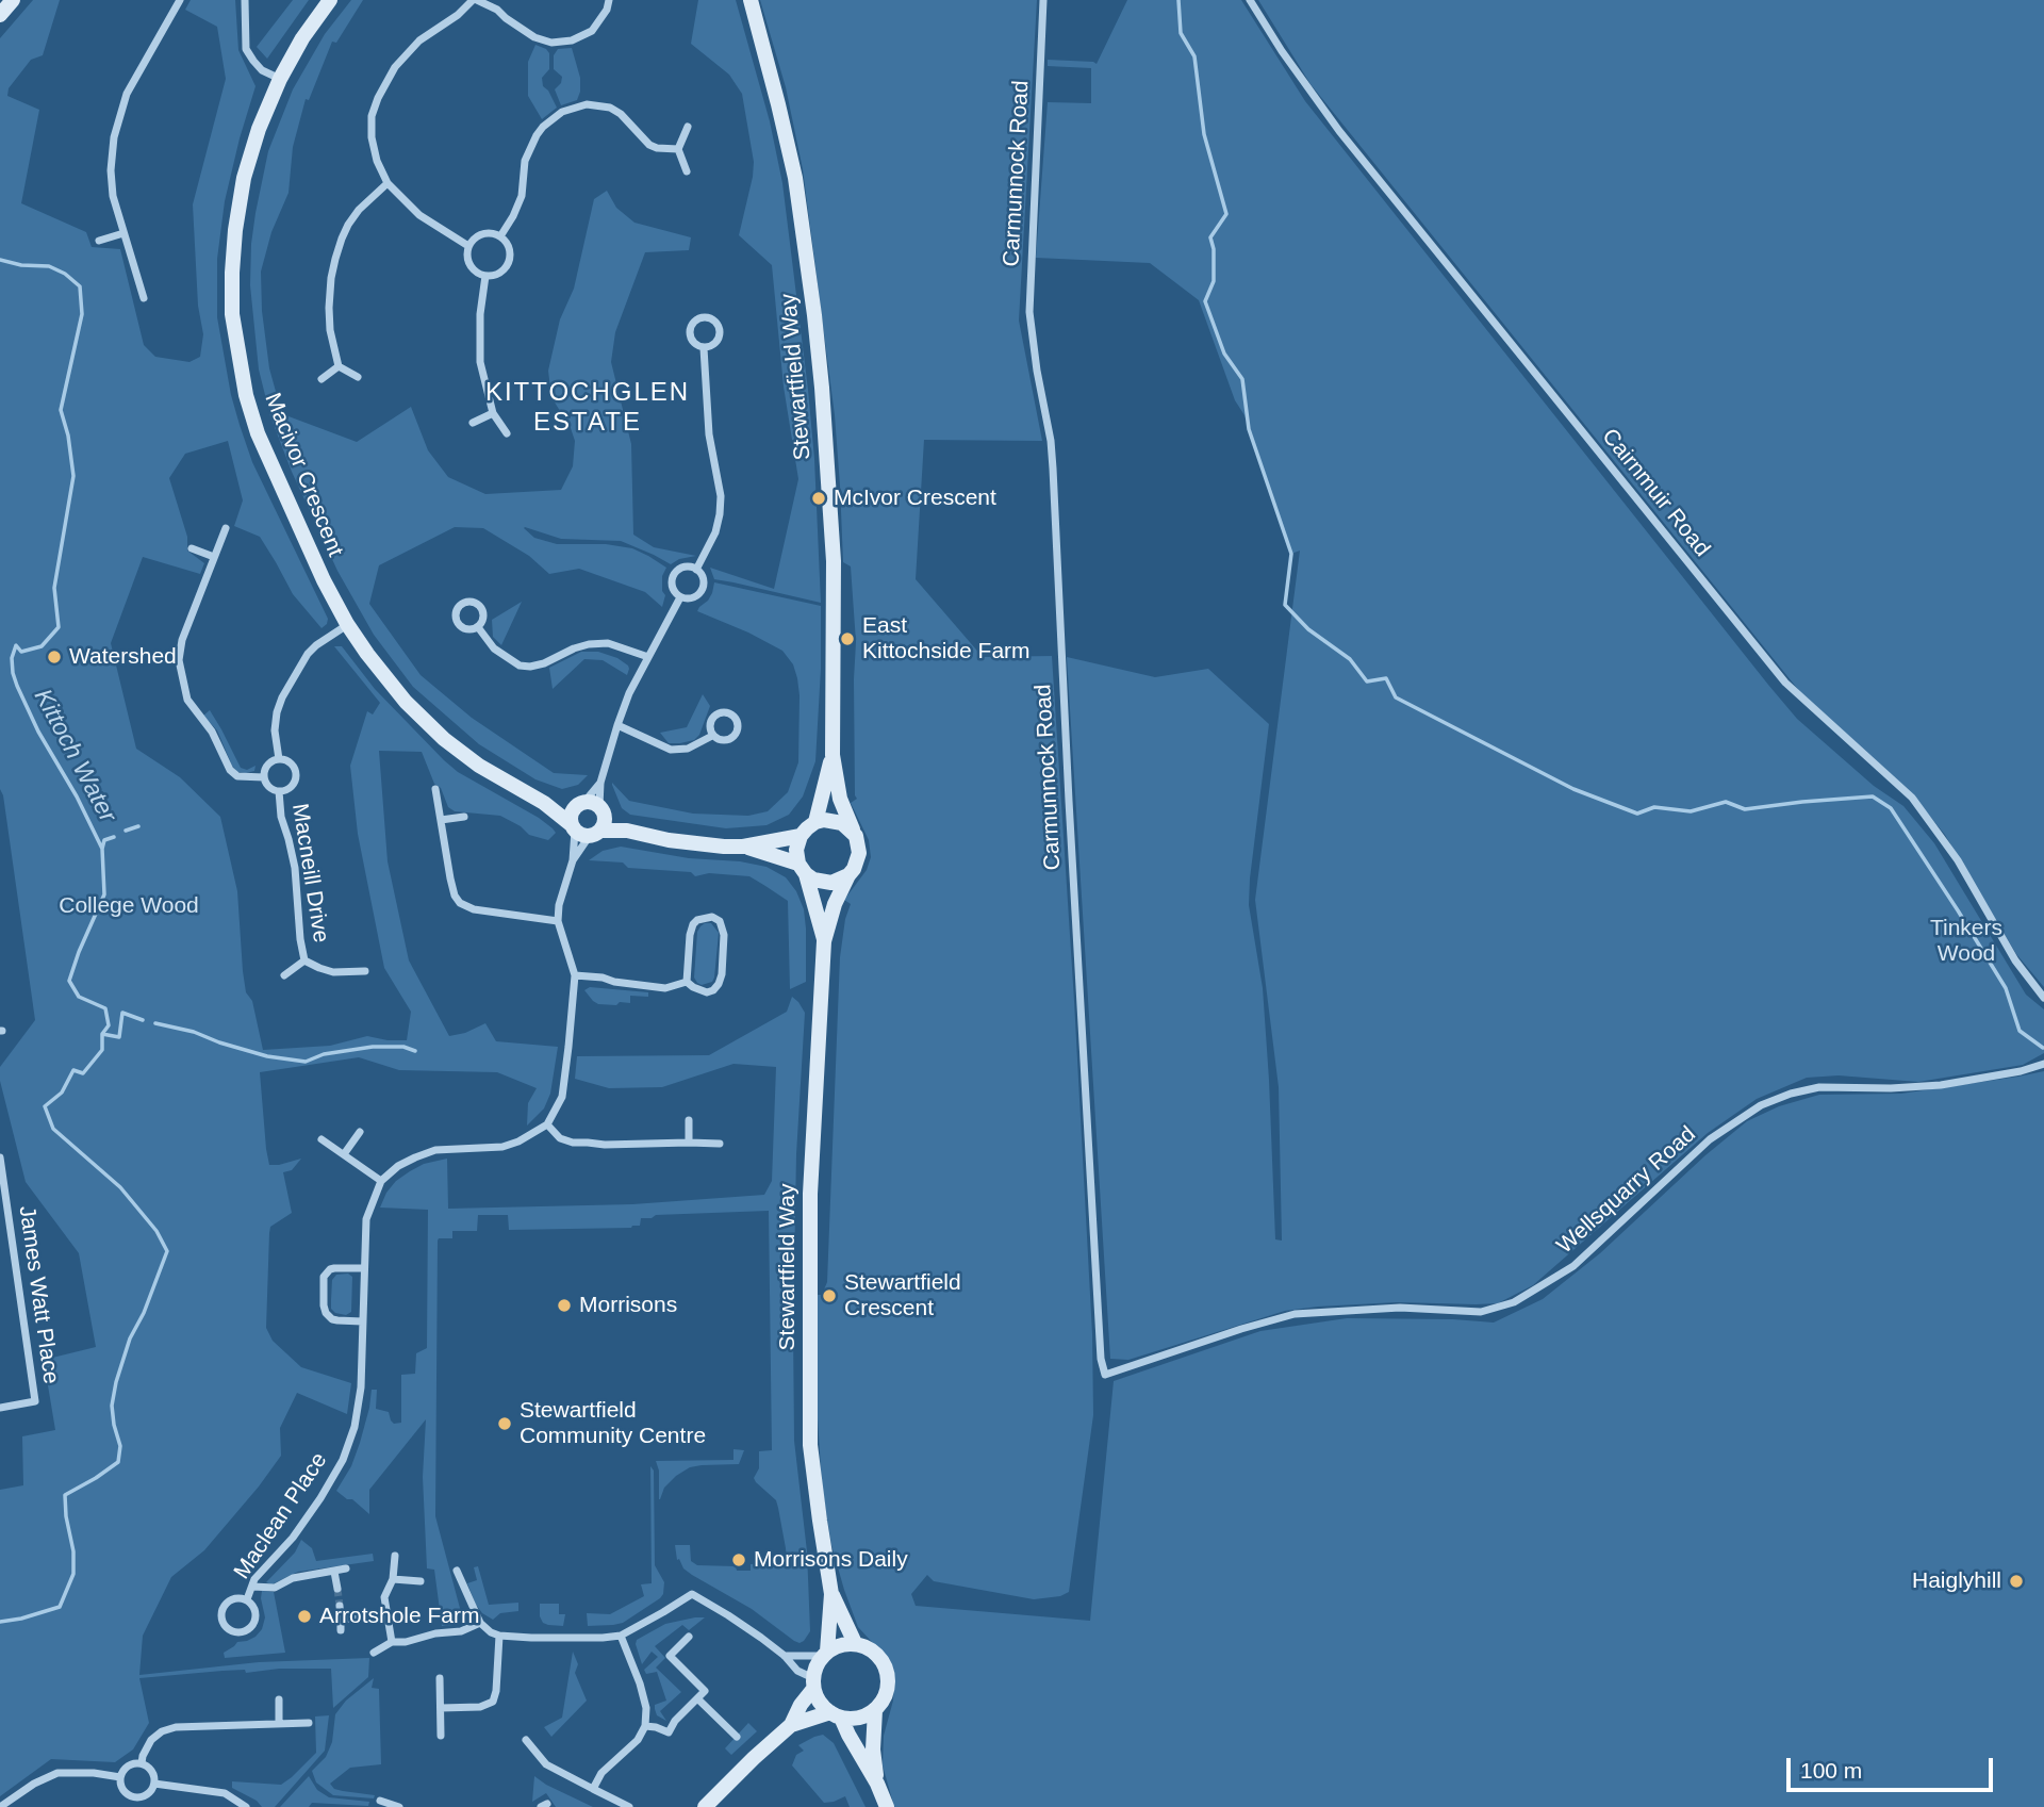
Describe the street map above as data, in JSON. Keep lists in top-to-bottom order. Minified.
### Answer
{"streets":{"street":["Carmunnock Road","Stewartfield Way","Macivor Crescent","Cairnmuir Road","Macneill Drive","Wellsquarry Road","James Watt Place","Maclean Place"]},"crossings":[["Carmunnock Road","Wellsquarry Road"],["Stewartfield Way","Macivor Crescent"]],"districts":["KITTOCHGLEN ESTATE"],"water":["Kittoch Water"],"parks":["College Wood","Tinkers Wood"],"places":["McIvor Crescent","East Kittochside Farm","Watershed","Stewartfield Crescent","Morrisons","Stewartfield Community Centre","Morrisons Daily","Haiglyhill","Arrotshole Farm"],"scale_bar":"100 m"}
